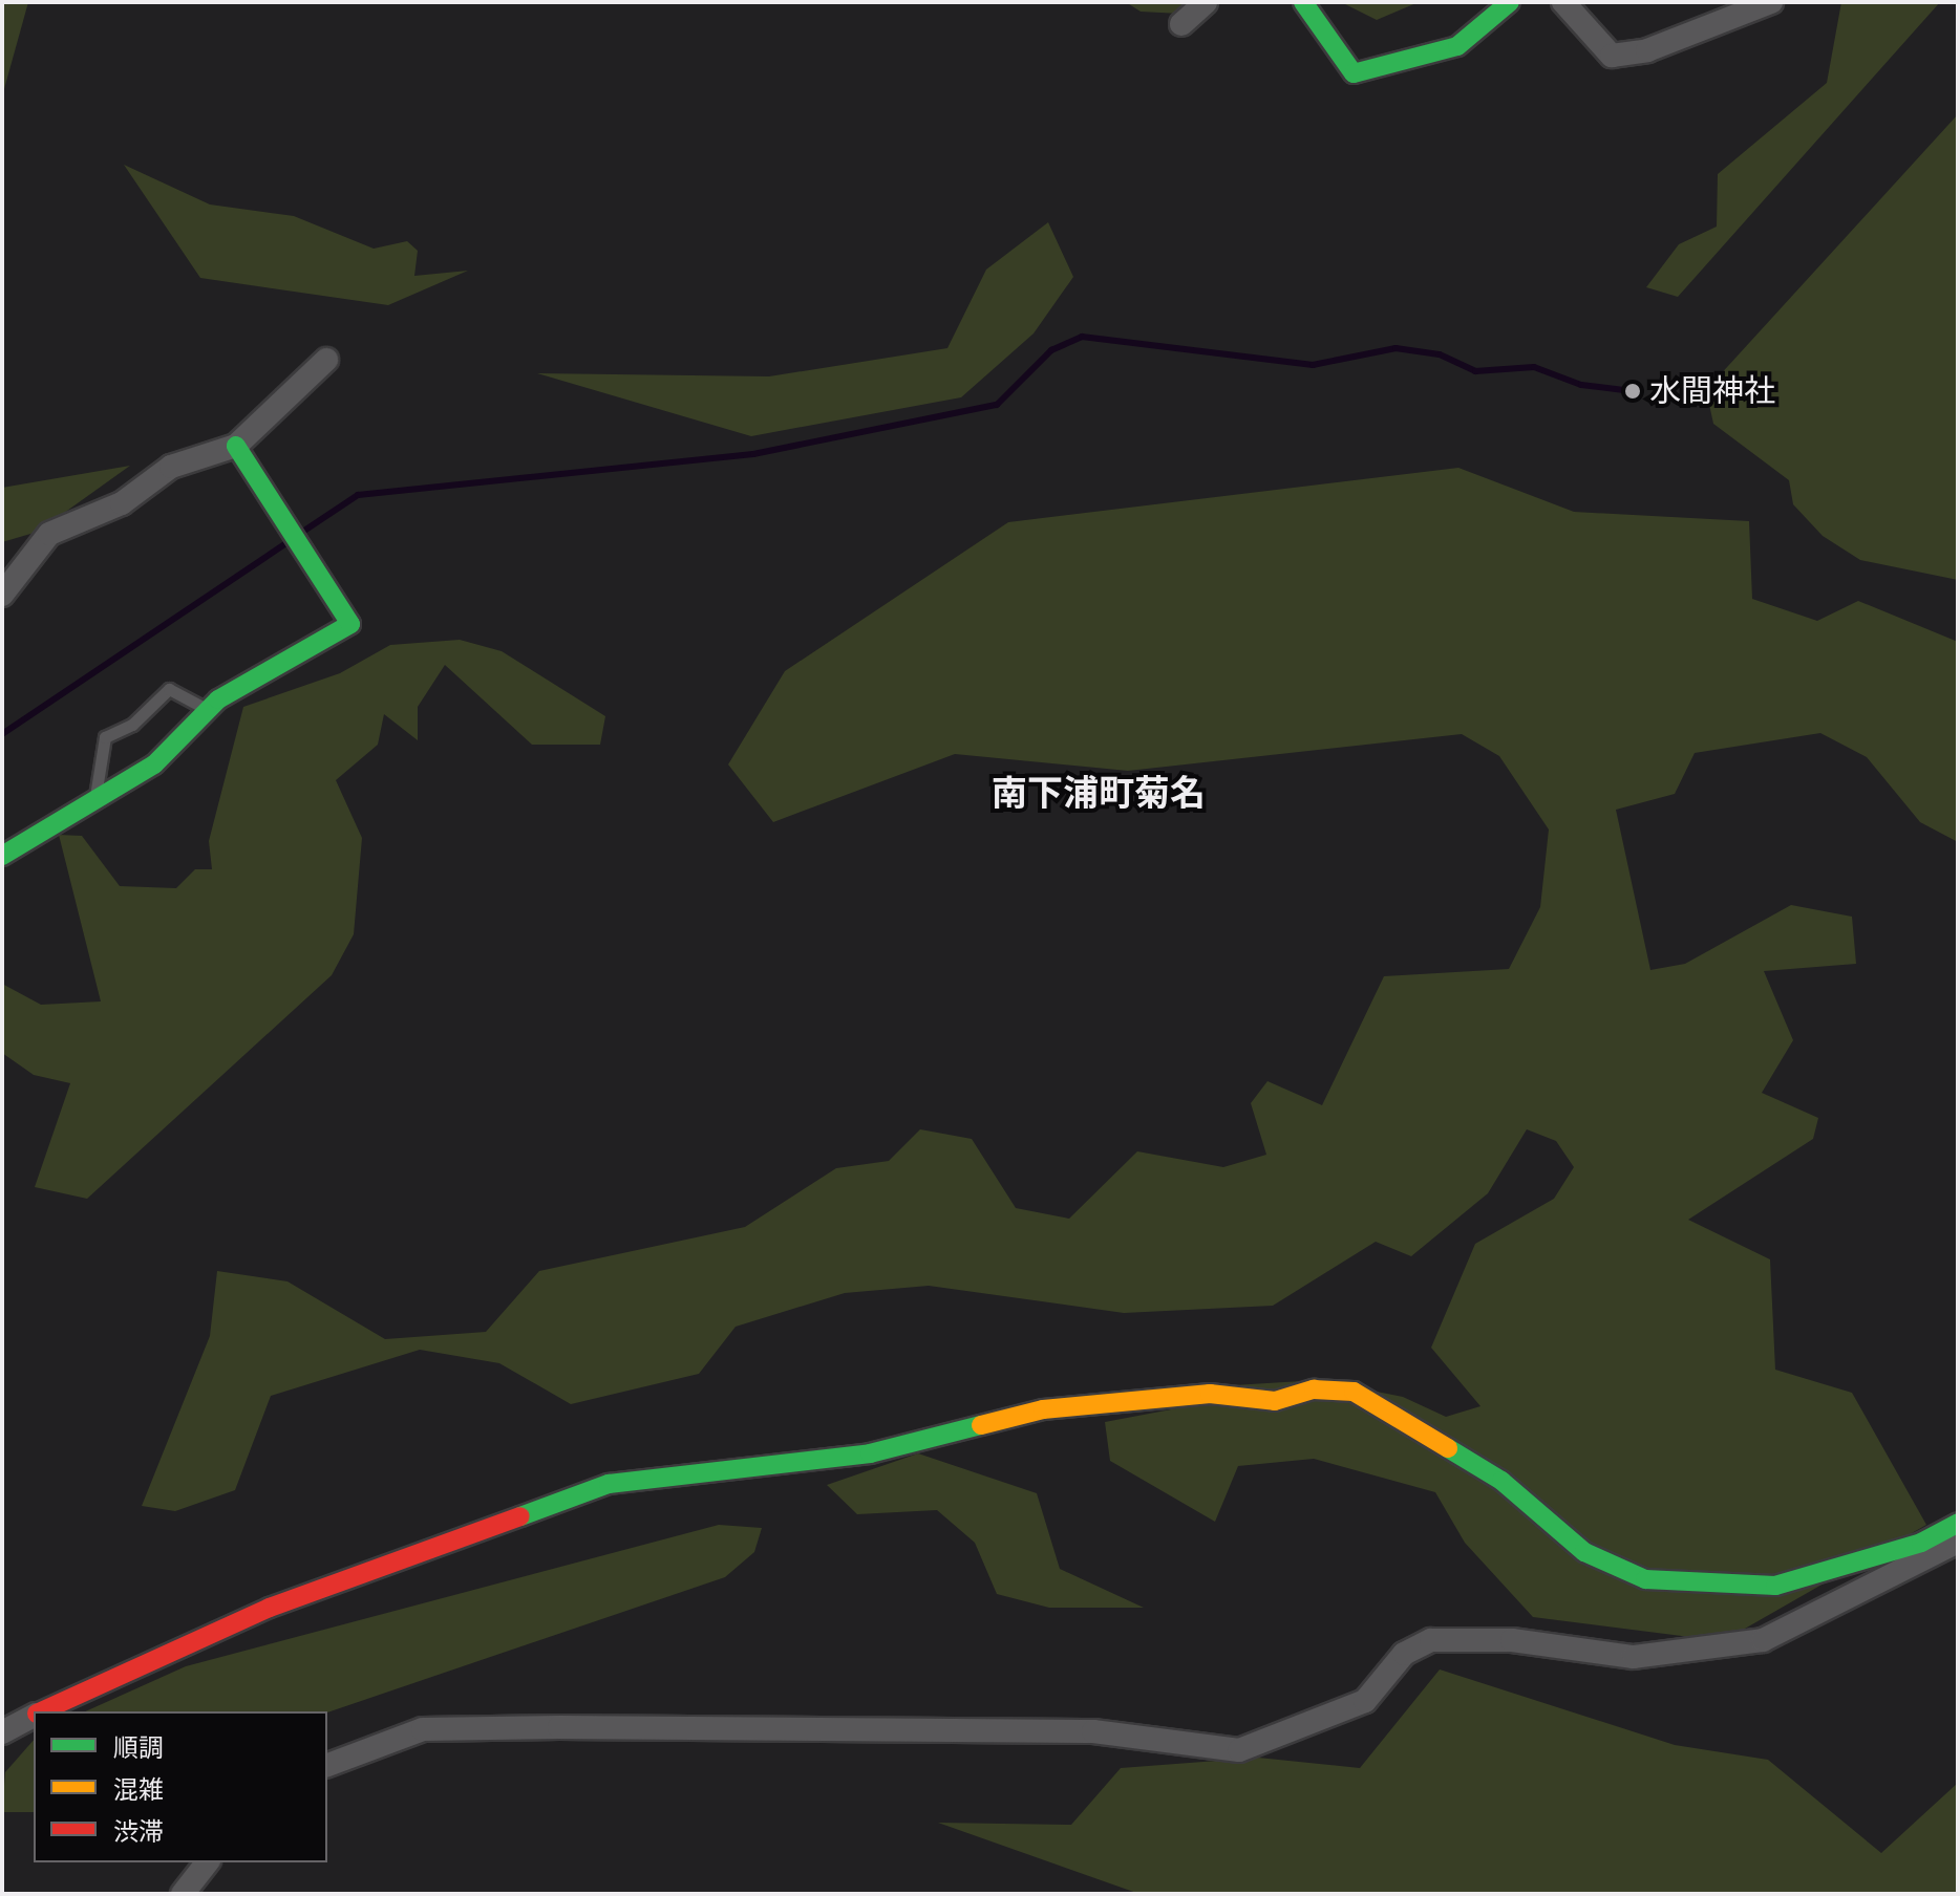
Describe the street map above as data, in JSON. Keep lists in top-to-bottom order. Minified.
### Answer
{"districts":["南下浦町菊名"],"places":["水間神社"],"legend":["順調","混雑","渋滞"]}
